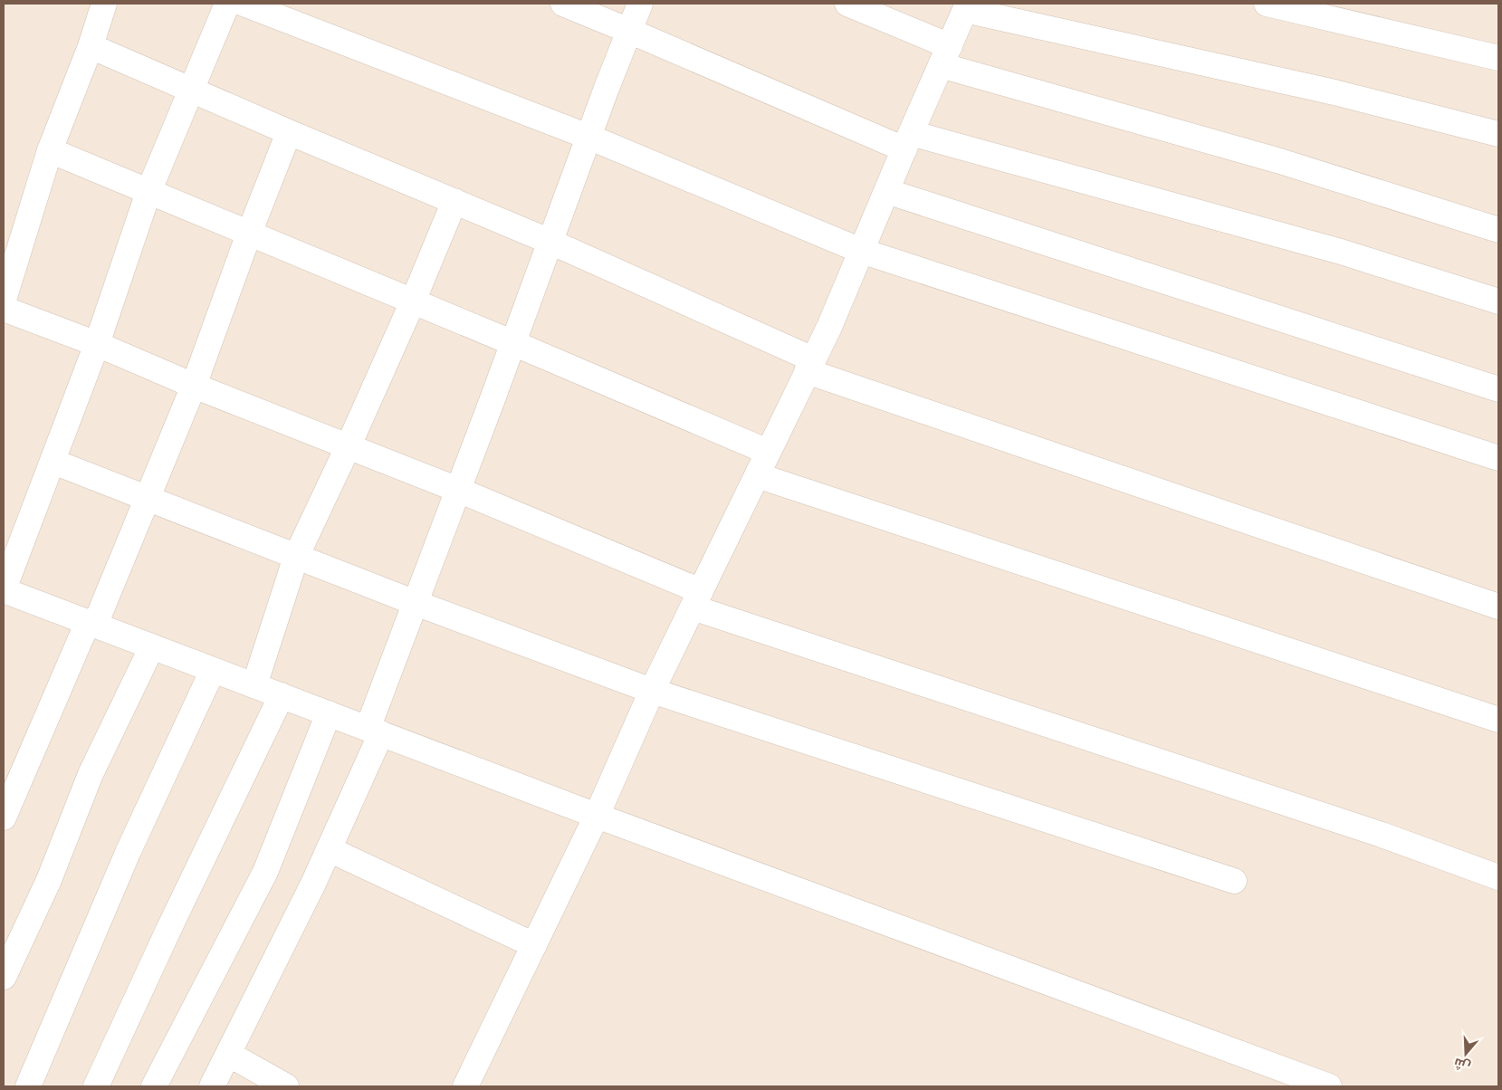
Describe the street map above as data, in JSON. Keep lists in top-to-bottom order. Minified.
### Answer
{"north":"bottom"}
